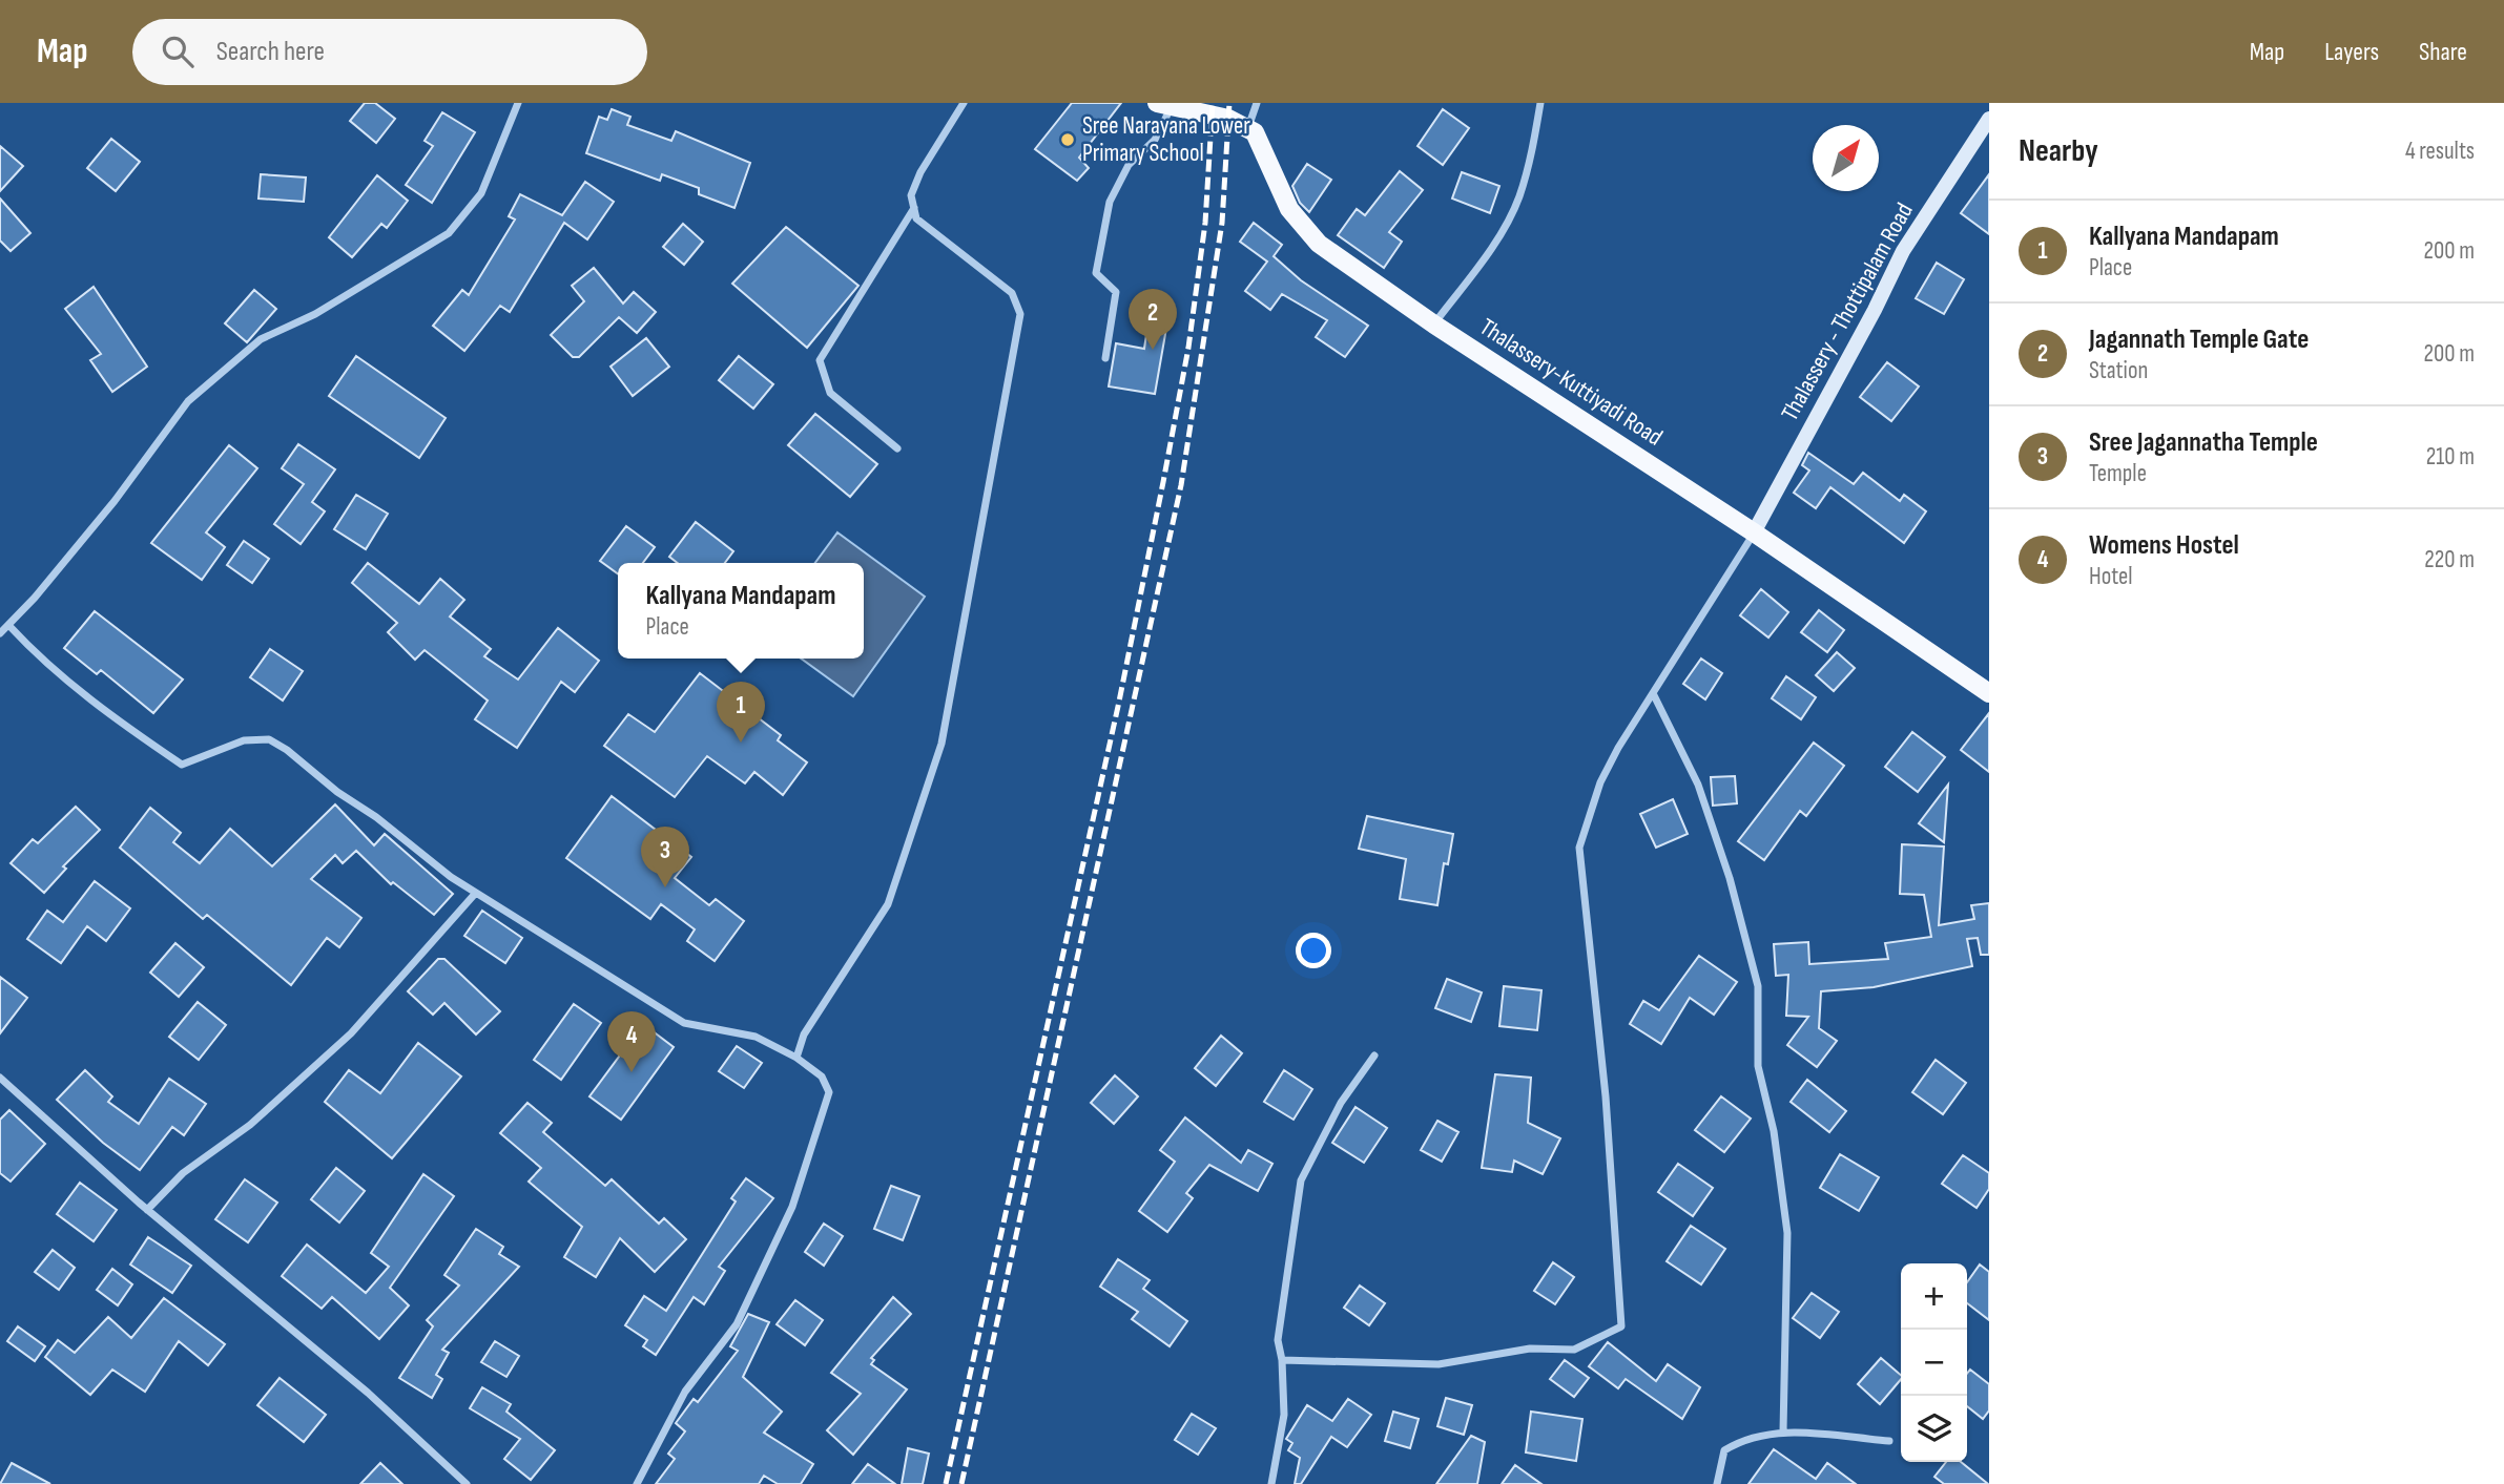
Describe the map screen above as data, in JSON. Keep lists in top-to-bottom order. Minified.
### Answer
{"streets":{"main road":["Thalassery - Thottipalam Road","Thalassery-Kuttiyadi Road"]},"crossings":[["Thalassery - Thottipalam Road","Thalassery-Kuttiyadi Road"]],"places":["Sree Narayana Lower Primary School"],"north":"top right","page":{"header":"Map","search":"Search here","nav":["Map","Layers","Share"],"heading":["Nearby","4 results"],"list":[{"mark":"1","name":"Kallyana Mandapam","note":"Place","value":"200 m"},{"mark":"2","name":"Jagannath Temple Gate","note":"Station","value":"200 m"},{"mark":"3","name":"Sree Jagannatha Temple","note":"Temple","value":"210 m"},{"mark":"4","name":"Womens Hostel","note":"Hotel","value":"220 m"}],"pins":["2","1","3","4"],"popup":["Kallyana Mandapam","Place"],"map_buttons":["+","−"]}}
